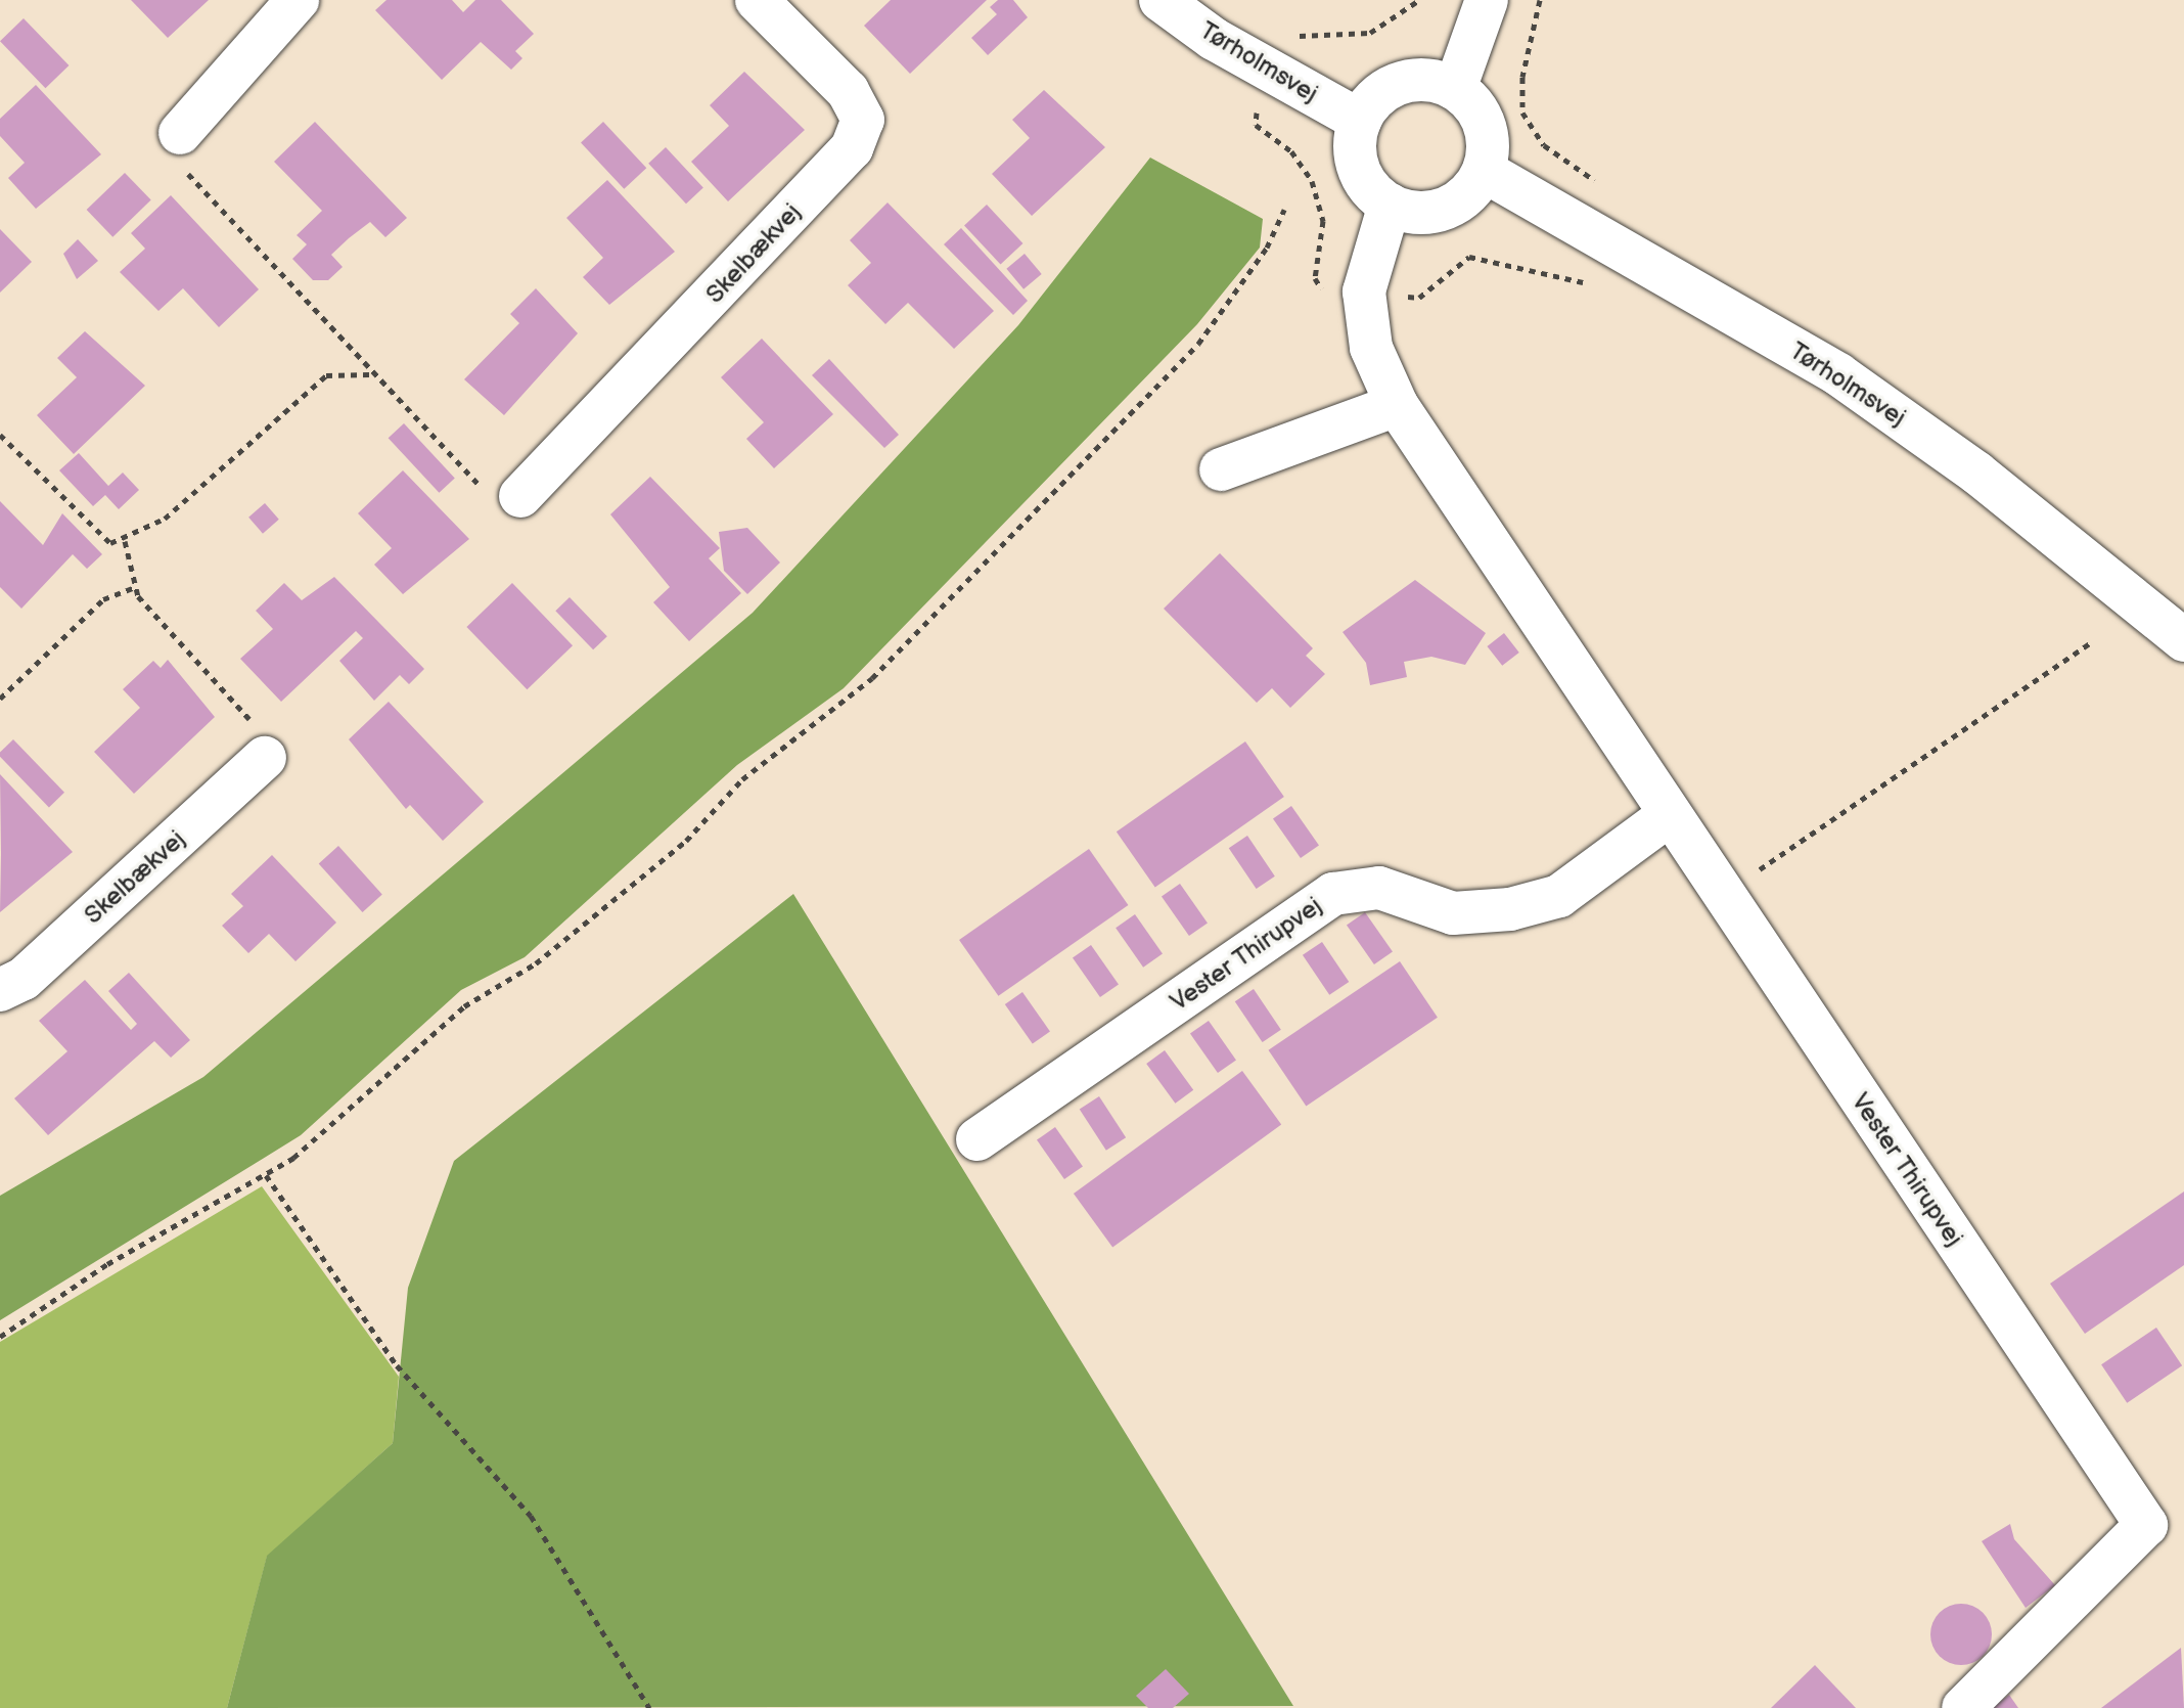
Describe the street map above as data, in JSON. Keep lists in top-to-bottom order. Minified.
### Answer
{"streets":{"street":["Tørholmsvej","Skelbækvej","Vester Thirupvej"]},"crossings":[["Tørholmsvej","Vester Thirupvej"]]}
